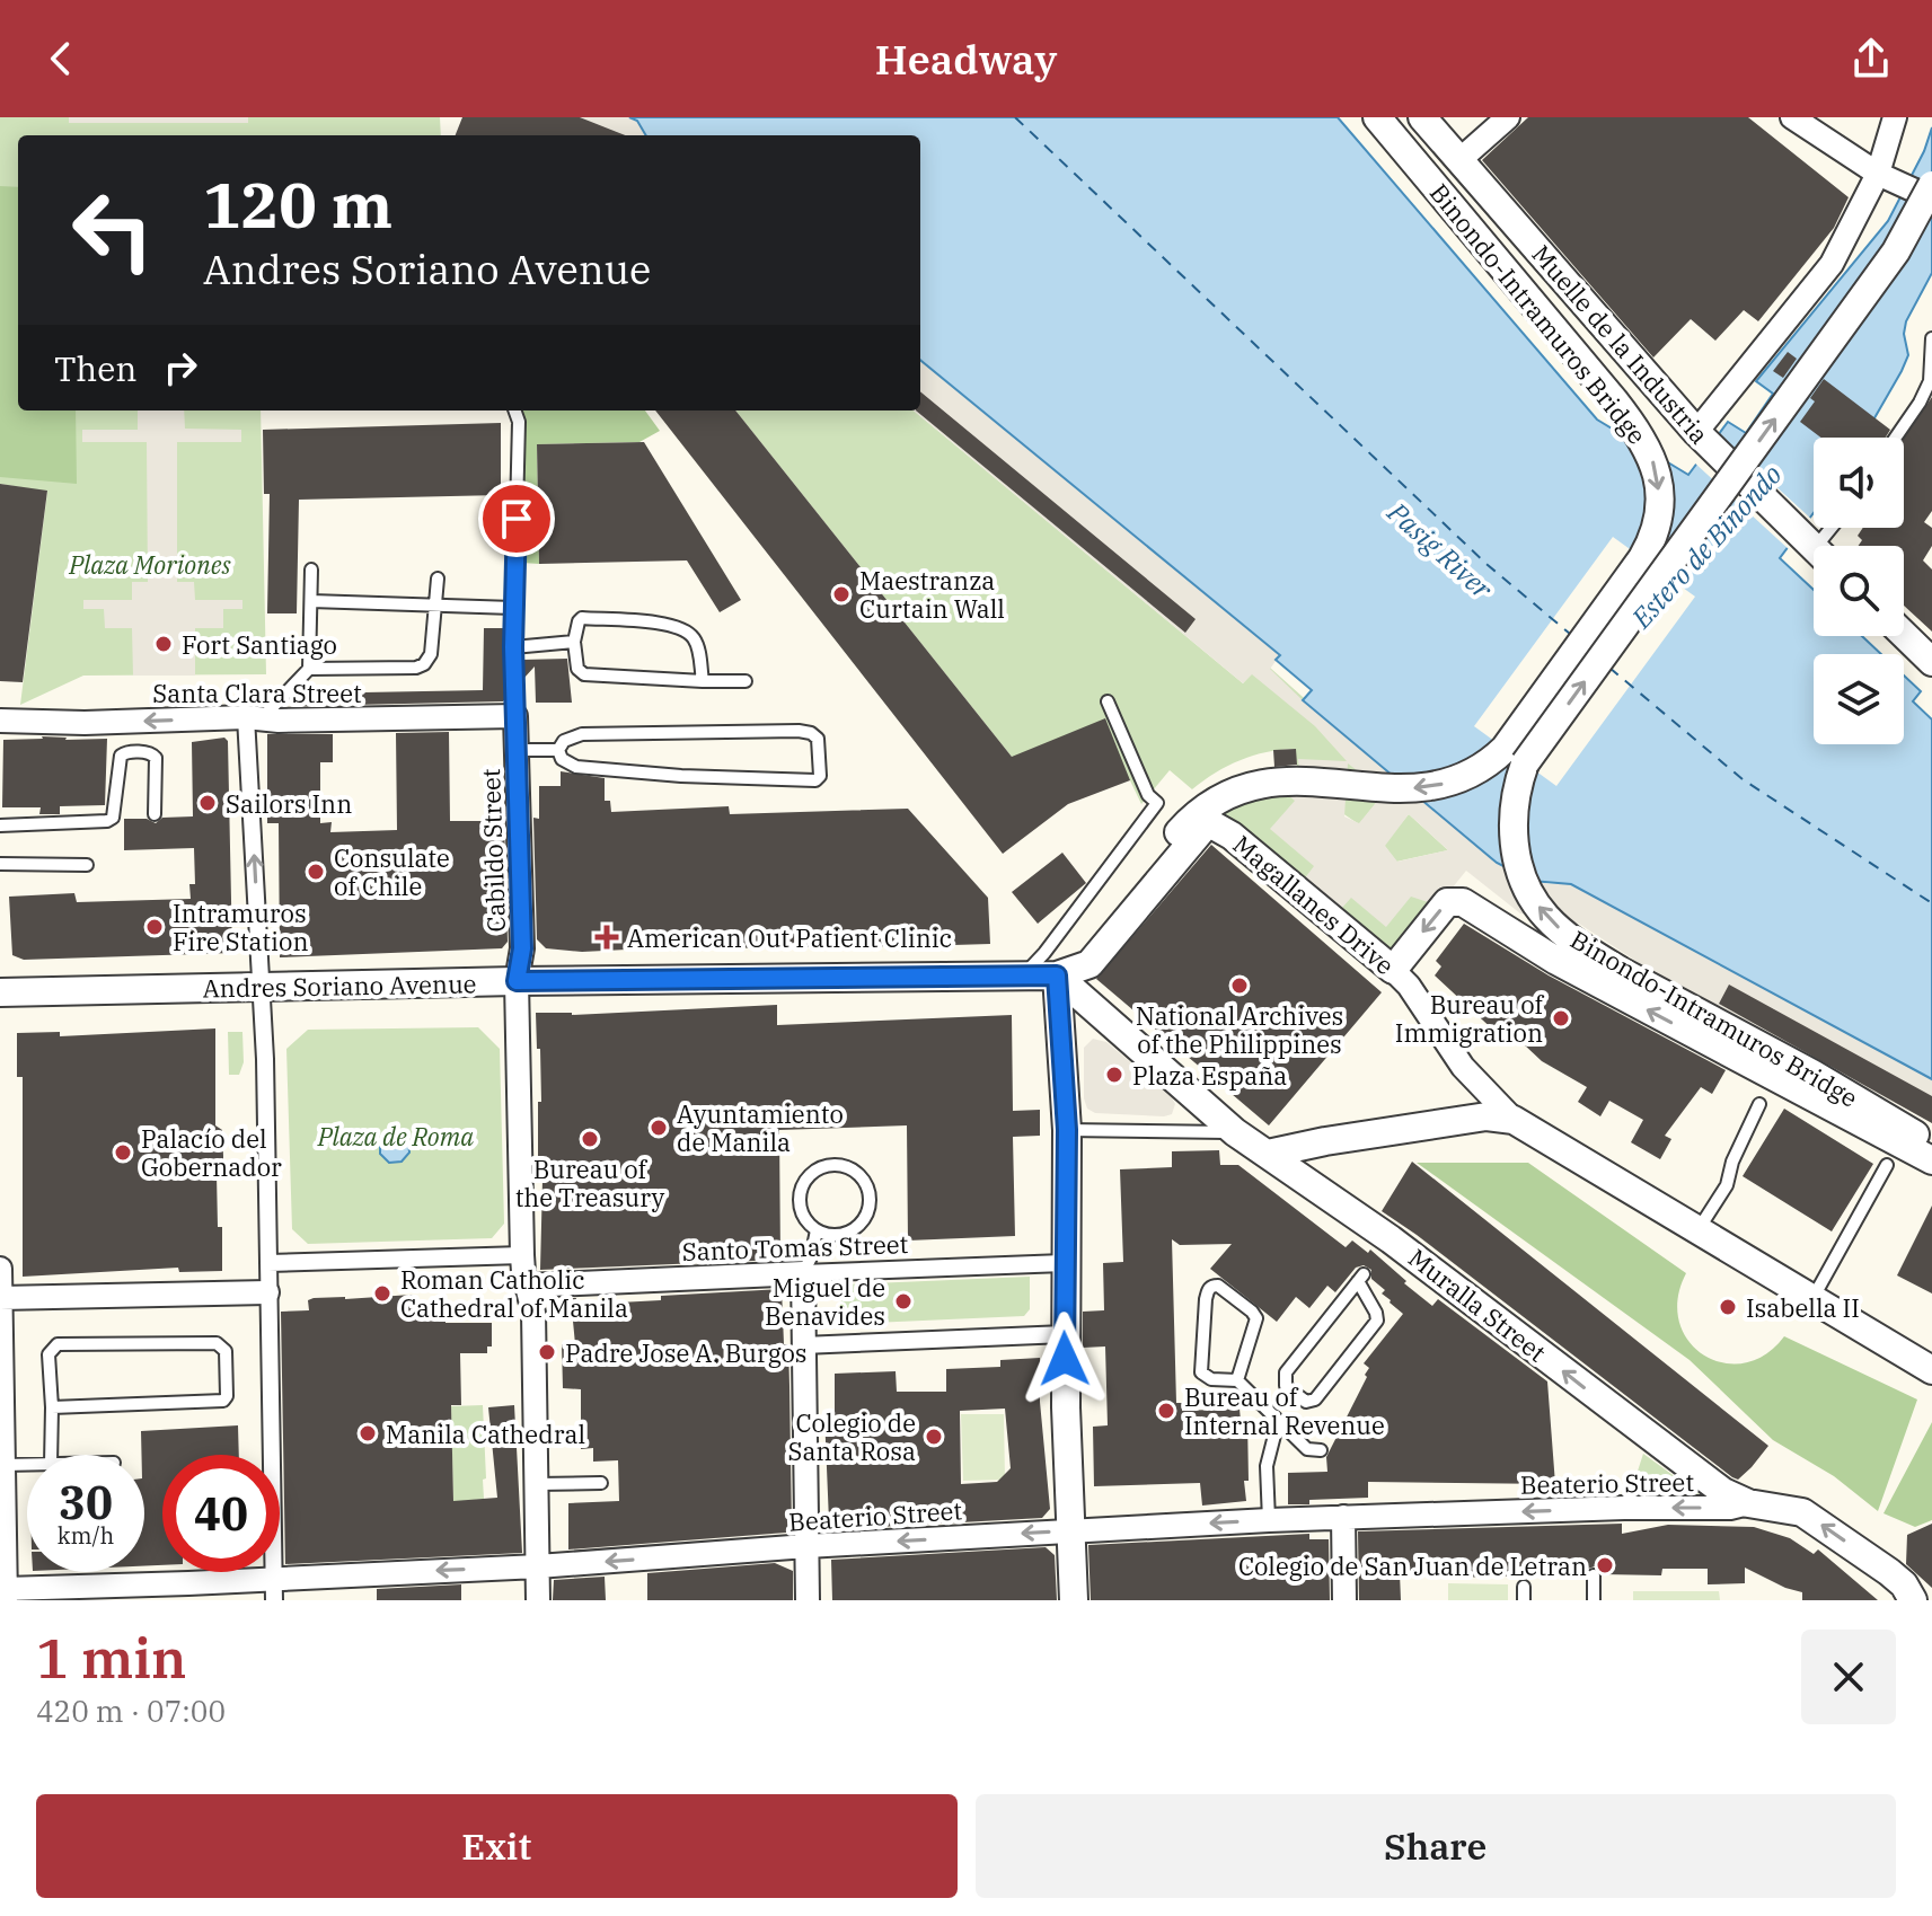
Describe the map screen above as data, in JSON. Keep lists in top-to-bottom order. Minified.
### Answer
{"streets":{"street":["Binondo-Intramuros Bridge","Muelle de la Industria","Santa Clara Street","Cabildo Street","Magallanes Drive","Andres Soriano Avenue","Santo Tomas Street","Muralla Street","Beaterio Street"]},"crossings":[["Binondo-Intramuros Bridge","Magallanes Drive"],["Binondo-Intramuros Bridge","Andres Soriano Avenue"],["Binondo-Intramuros Bridge","Muralla Street"],["Santa Clara Street","Cabildo Street"],["Cabildo Street","Andres Soriano Avenue"],["Cabildo Street","Santo Tomas Street"],["Cabildo Street","Beaterio Street"],["Magallanes Drive","Andres Soriano Avenue"],["Magallanes Drive","Muralla Street"],["Andres Soriano Avenue","Muralla Street"],["Muralla Street","Beaterio Street"]],"one_way":["Santa Clara Street","Muralla Street","Beaterio Street"],"water":["Estero de Binondo","Pasig River"],"parks":["Plaza Moriones","Plaza de Roma"],"places":{"other":["Maestranza Curtain Wall","Fort Santiago","Sailors Inn","Consulate of Chile","Intramuros Fire Station","National Archives of the Philippines","Bureau of Immigration","Plaza España","Ayuntamiento de Manila","Bureau of the Treasury","Palacío del Gobernador","Roman Catholic Cathedral of Manila","Miguel de Benavides","Isabella II","Padre Jose A. Burgos","Bureau of Internal Revenue","Manila Cathedral","Colegio de Santa Rosa","Colegio de San Juan de Letran"],"health":["American Out Patient Clinic"]},"page":{"header":"Headway","turn":["120 m","Andres Soriano Avenue"],"then":"Then","speed":"30 km/h","limit":"40","heading":["1 min","420 m · 07:00"],"buttons":["Exit","Share"]}}
